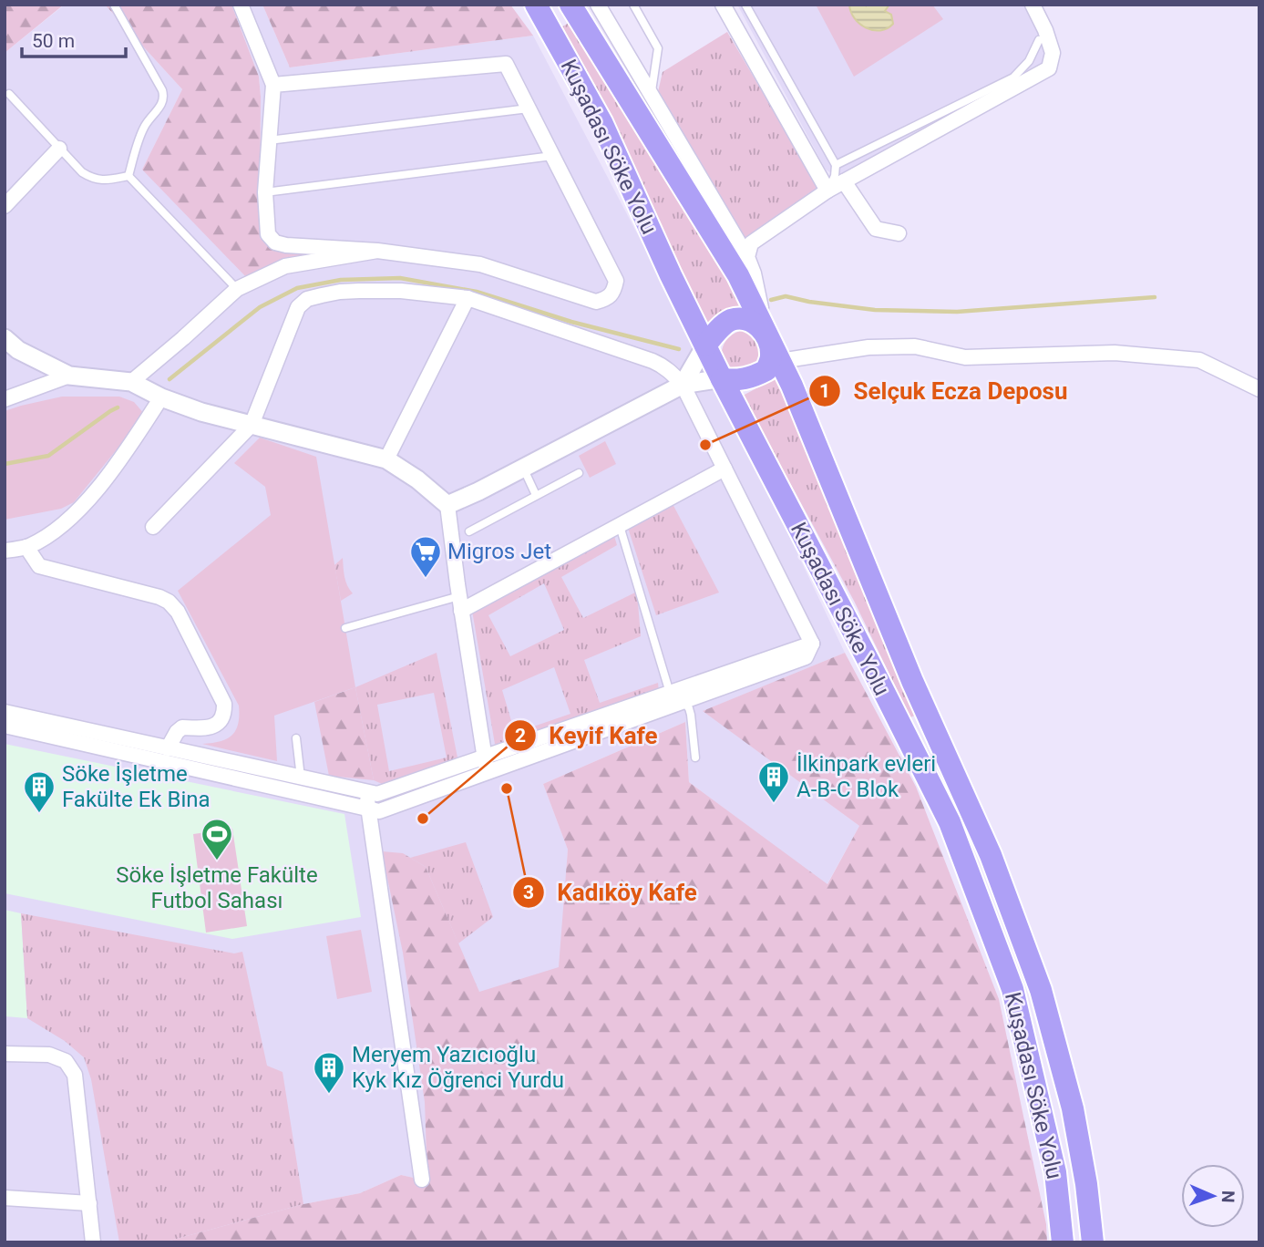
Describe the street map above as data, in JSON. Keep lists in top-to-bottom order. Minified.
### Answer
{"streets":{"highway":["Kuşadası Söke Yolu"]},"places":{"other":["Selçuk Ecza Deposu","Kadıköy Kafe","Keyif Kafe"],"supermarket":["Migros Jet"],"building":["İlkinpark evleri A-B-C Blok","Söke İşletme Fakülte Ek Bina","Meryem Yazıcıoğlu Kyk Kız Öğrenci Yurdu"],"sports":["Söke İşletme Fakülte Futbol Sahası"]},"scale_bar":"50 m","north":"right"}
